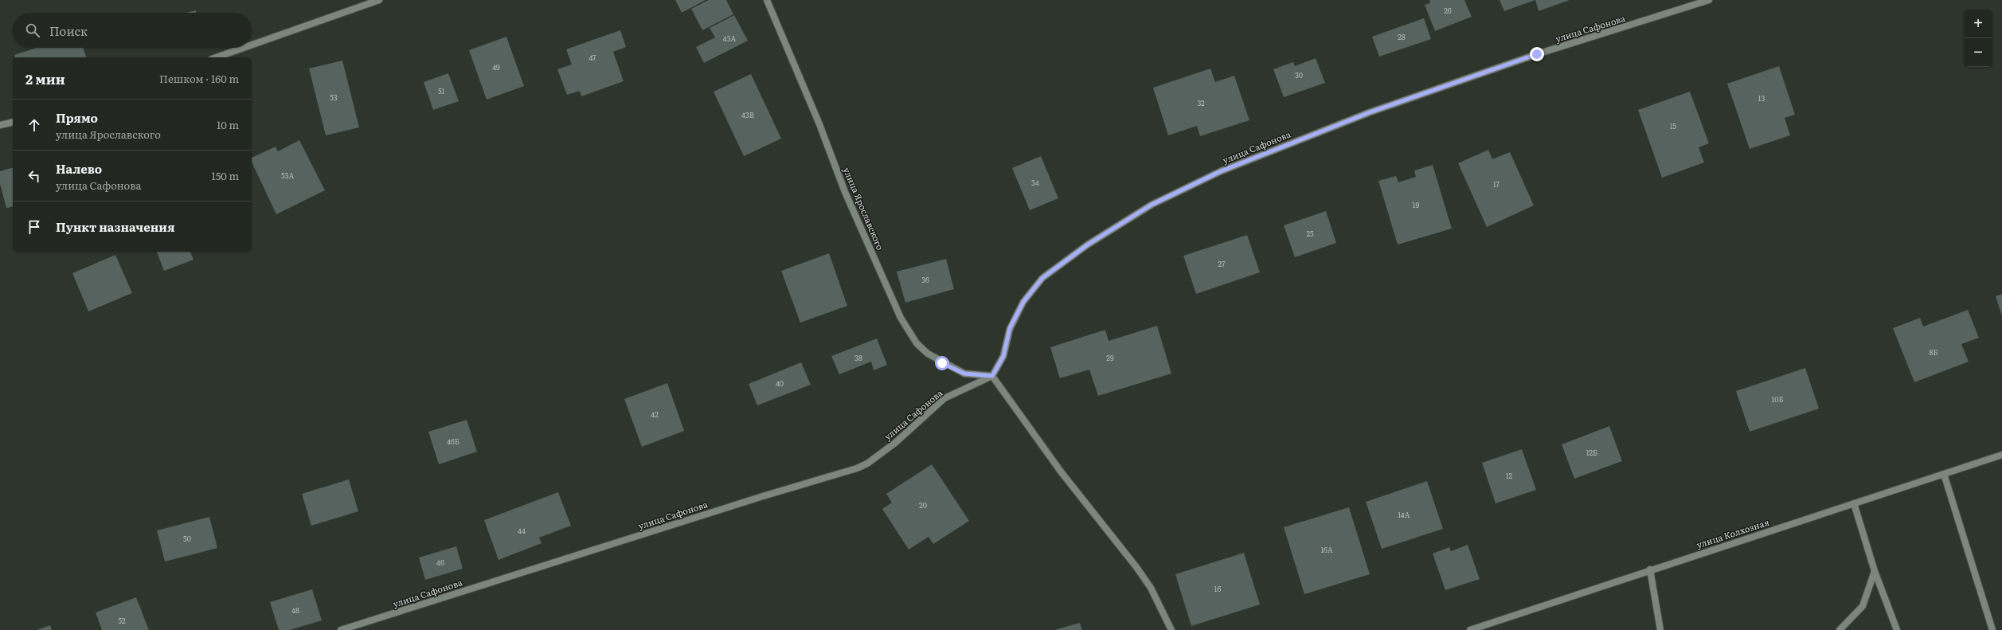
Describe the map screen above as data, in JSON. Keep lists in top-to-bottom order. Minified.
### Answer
{"streets":{"street":["улица Сафонова","улица Ярославского","улица Колхозная"]},"crossings":[["улица Сафонова","улица Ярославского"]],"house_numbers":["26","28","43А","47","49","30","51","53","13","32","43В","15","53А","34","17","19","25","27","36","8Б","38","29","40","10Б","42","46Б","12Б","12","20","14А","44","50","16А","46","16","48","52"],"page":{"map_buttons":["+","−"],"search":"Поиск","heading":["2 мин","Пешком · 160 m"],"list":[["Прямо","улица Ярославского","10 m"],["Налево","улица Сафонова","150 m"],"Пункт назначения"]}}
